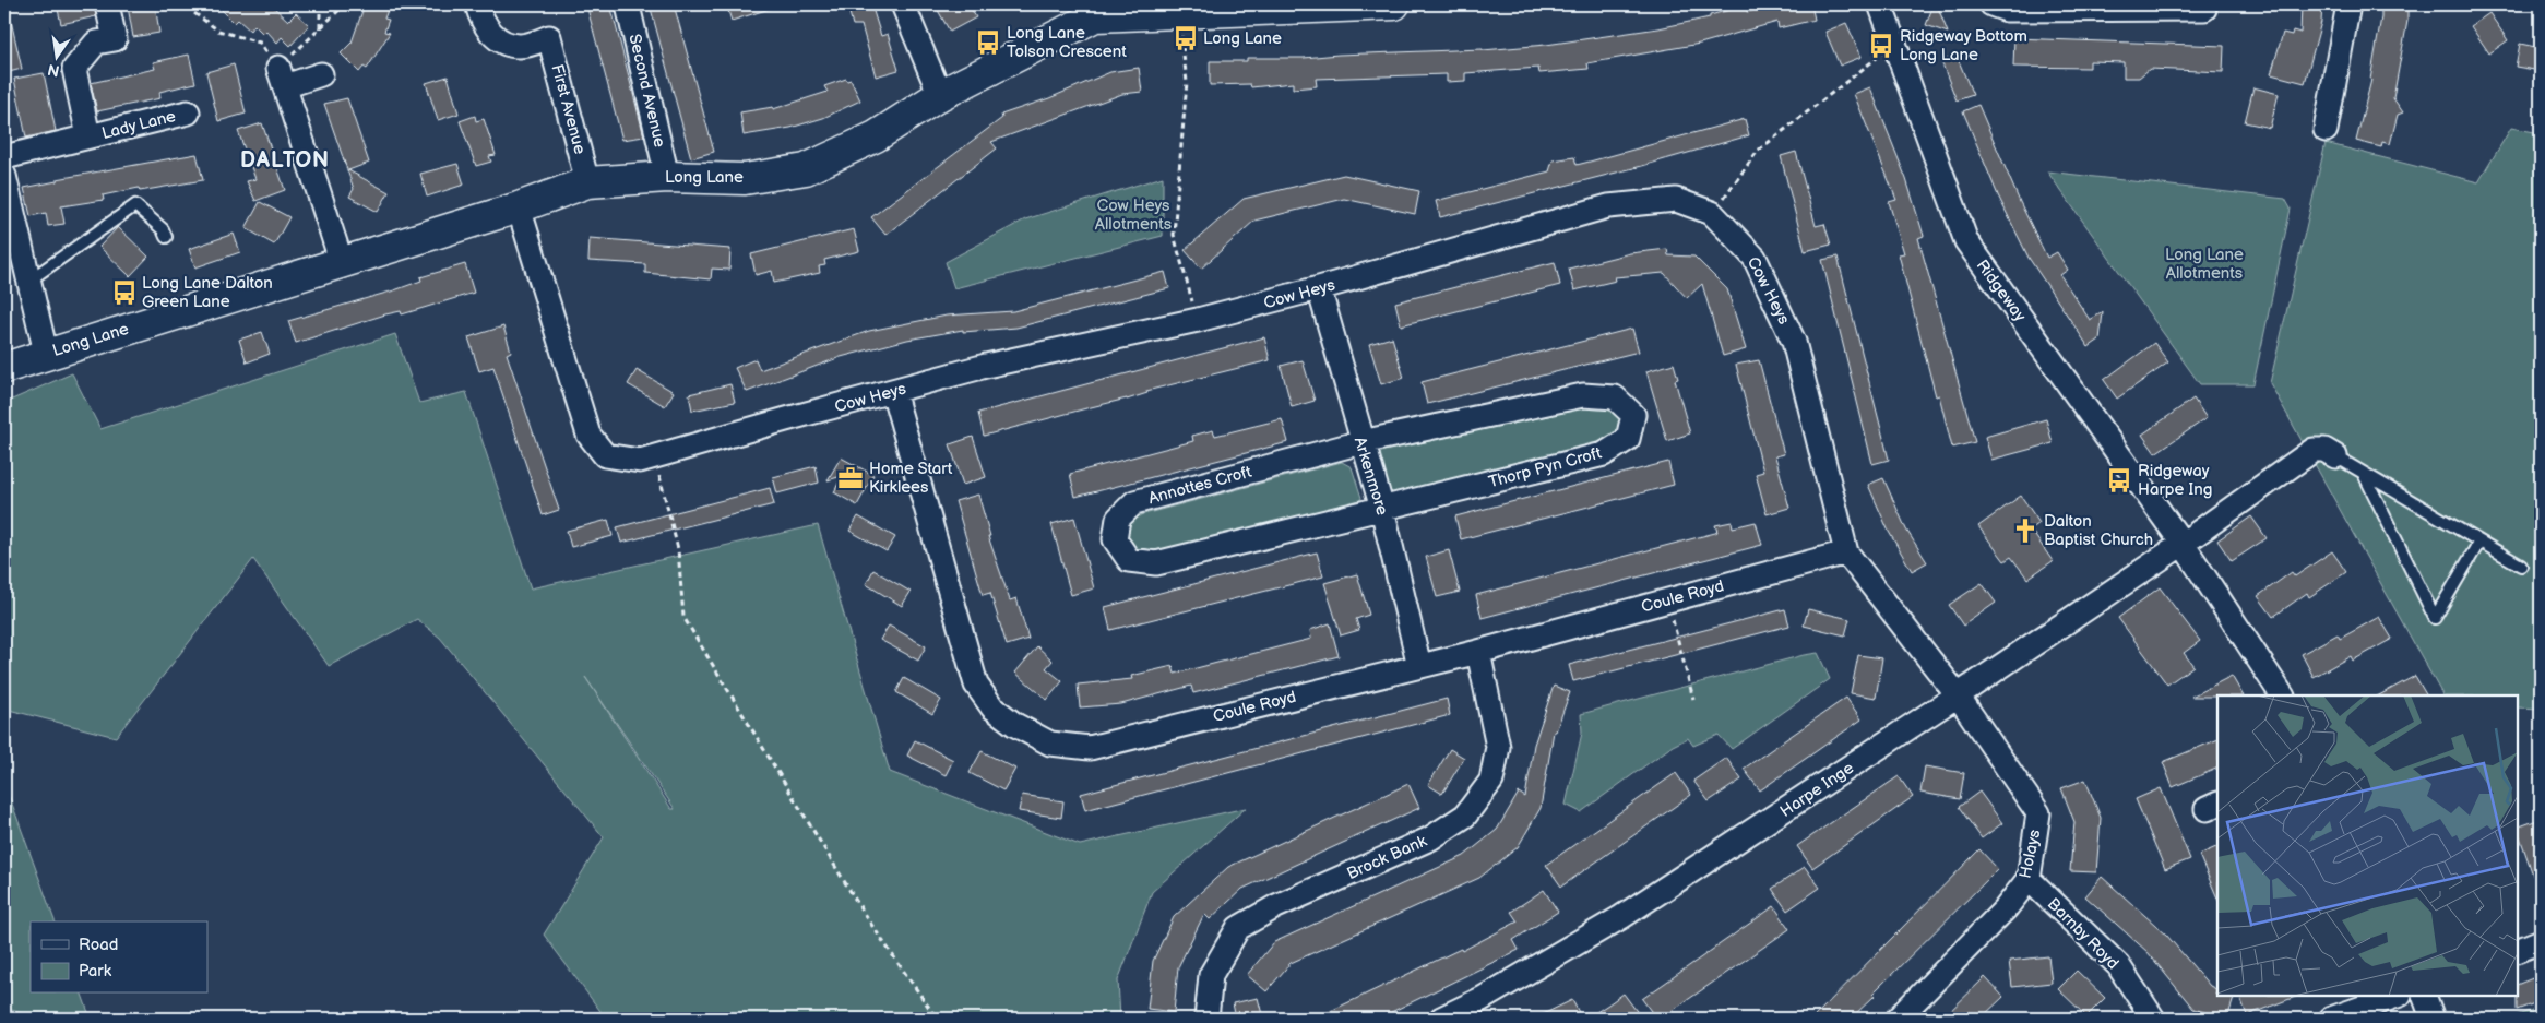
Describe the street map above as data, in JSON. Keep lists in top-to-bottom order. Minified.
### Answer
{"streets":{"street":["Second Avenue","First Avenue","Lady Lane","Long Lane","Cow Heys","Ridgeway","Thorp Pyn Croft","Arkenmore","Annottes Croft","Coule Royd","Harpe Inge","Holays","Brock Bank","Barnby Royd"]},"crossings":[["Second Avenue","Long Lane"],["First Avenue","Long Lane"],["Long Lane","Cow Heys"],["Cow Heys","Arkenmore"],["Cow Heys","Coule Royd"],["Cow Heys","Harpe Inge"],["Cow Heys","Holays"],["Ridgeway","Harpe Inge"],["Thorp Pyn Croft","Arkenmore"],["Thorp Pyn Croft","Annottes Croft"],["Arkenmore","Annottes Croft"],["Arkenmore","Coule Royd"],["Coule Royd","Brock Bank"],["Harpe Inge","Holays"],["Holays","Barnby Royd"]],"districts":["DALTON"],"parks":["Cow Heys Allotments","Long Lane Allotments"],"places":{"bus stop":["Long Lane","Long Lane Tolson Crescent","Ridgeway Bottom Long Lane","Long Lane Dalton Green Lane","Ridgeway Harpe Ing"],"office":["Home Start Kirklees"],"church":["Dalton Baptist Church"]},"legend":["Road","Park"],"north":"bottom"}
